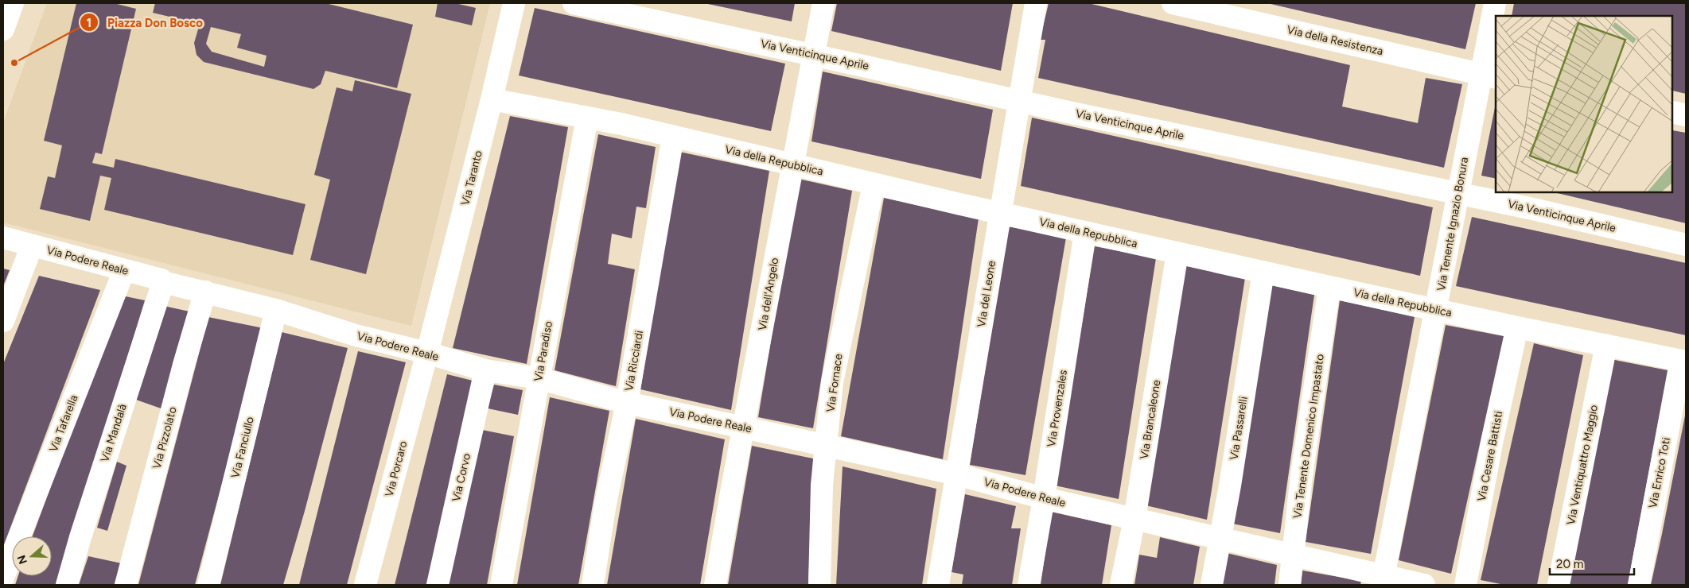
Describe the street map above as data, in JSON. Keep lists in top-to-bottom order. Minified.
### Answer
{"streets":{"street":["Via della Resistenza","Via Venticinque Aprile","Via della Repubblica","Via Taranto","Via Tenente Ignazio Bonura","Via Podere Reale","Via dell'Angelo","Via del Leone","Via Paradiso","Via Ricciardi","Via Fornace","Via Provenzales","Via Brancaleone","Via Tafarella","Via Passarelli","Via Mandalà","Via Tenente Domenico Impastato","Via Pizzolato","Via Fanciullo","Via Cesare Battisti","Via Ventiquattro Maggio","Via Porcaro","Via Enrico Toti","Via Corvo"]},"crossings":[["Via della Resistenza","Via Tenente Ignazio Bonura"],["Via Venticinque Aprile","Via Tenente Ignazio Bonura"],["Via Venticinque Aprile","Via dell'Angelo"],["Via Venticinque Aprile","Via del Leone"],["Via della Repubblica","Via Taranto"],["Via della Repubblica","Via Tenente Ignazio Bonura"],["Via della Repubblica","Via dell'Angelo"],["Via della Repubblica","Via del Leone"],["Via della Repubblica","Via Paradiso"],["Via della Repubblica","Via Ricciardi"],["Via della Repubblica","Via Fornace"],["Via della Repubblica","Via Provenzales"],["Via della Repubblica","Via Brancaleone"],["Via della Repubblica","Via Passarelli"],["Via della Repubblica","Via Tenente Domenico Impastato"],["Via della Repubblica","Via Cesare Battisti"],["Via della Repubblica","Via Ventiquattro Maggio"],["Via della Repubblica","Via Enrico Toti"],["Via Taranto","Via Podere Reale"],["Via Taranto","Via Porcaro"],["Via Tenente Ignazio Bonura","Via Podere Reale"],["Via Podere Reale","Via dell'Angelo"],["Via Podere Reale","Via del Leone"],["Via Podere Reale","Via Paradiso"],["Via Podere Reale","Via Ricciardi"],["Via Podere Reale","Via Fornace"],["Via Podere Reale","Via Provenzales"],["Via Podere Reale","Via Brancaleone"],["Via Podere Reale","Via Tafarella"],["Via Podere Reale","Via Passarelli"],["Via Podere Reale","Via Mandalà"],["Via Podere Reale","Via Tenente Domenico Impastato"],["Via Podere Reale","Via Pizzolato"],["Via Podere Reale","Via Fanciullo"],["Via Podere Reale","Via Porcaro"],["Via Podere Reale","Via Corvo"]],"places":["Piazza Don Bosco"],"scale_bar":"20 m","north":"left"}
